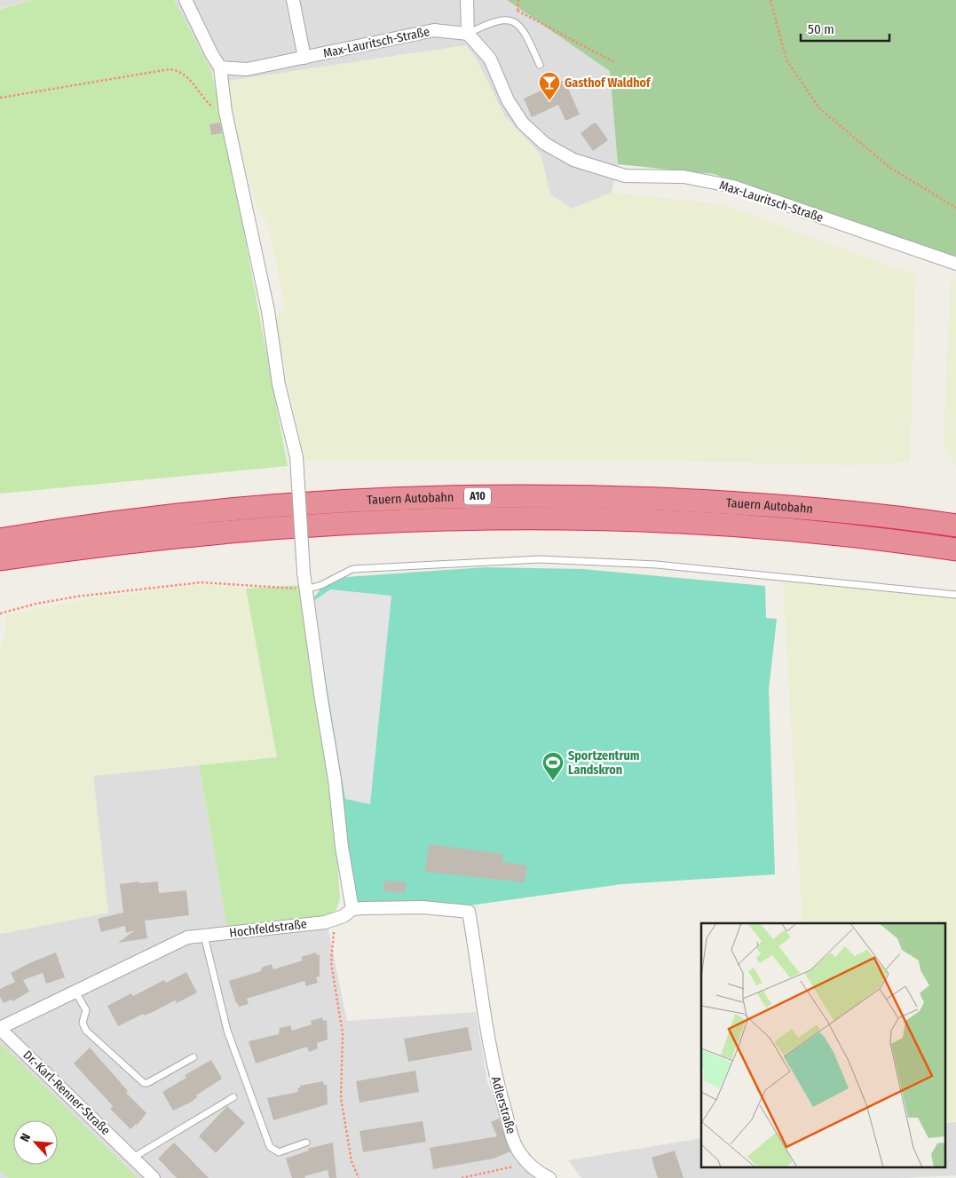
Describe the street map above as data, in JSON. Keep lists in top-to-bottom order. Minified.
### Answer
{"streets":{"highway":["A10","Tauern Autobahn"],"street":["Max-Lauritsch-Straße","Hochfeldstraße","Dr.-Karl-Renner-Straße","Adlerstraße"]},"crossings":[["Hochfeldstraße","Dr.-Karl-Renner-Straße"],["Hochfeldstraße","Adlerstraße"]],"places":{"bar":["Gasthof Waldhof"],"sports":["Sportzentrum Landskron"]},"scale_bar":"50 m","north":"top left"}
